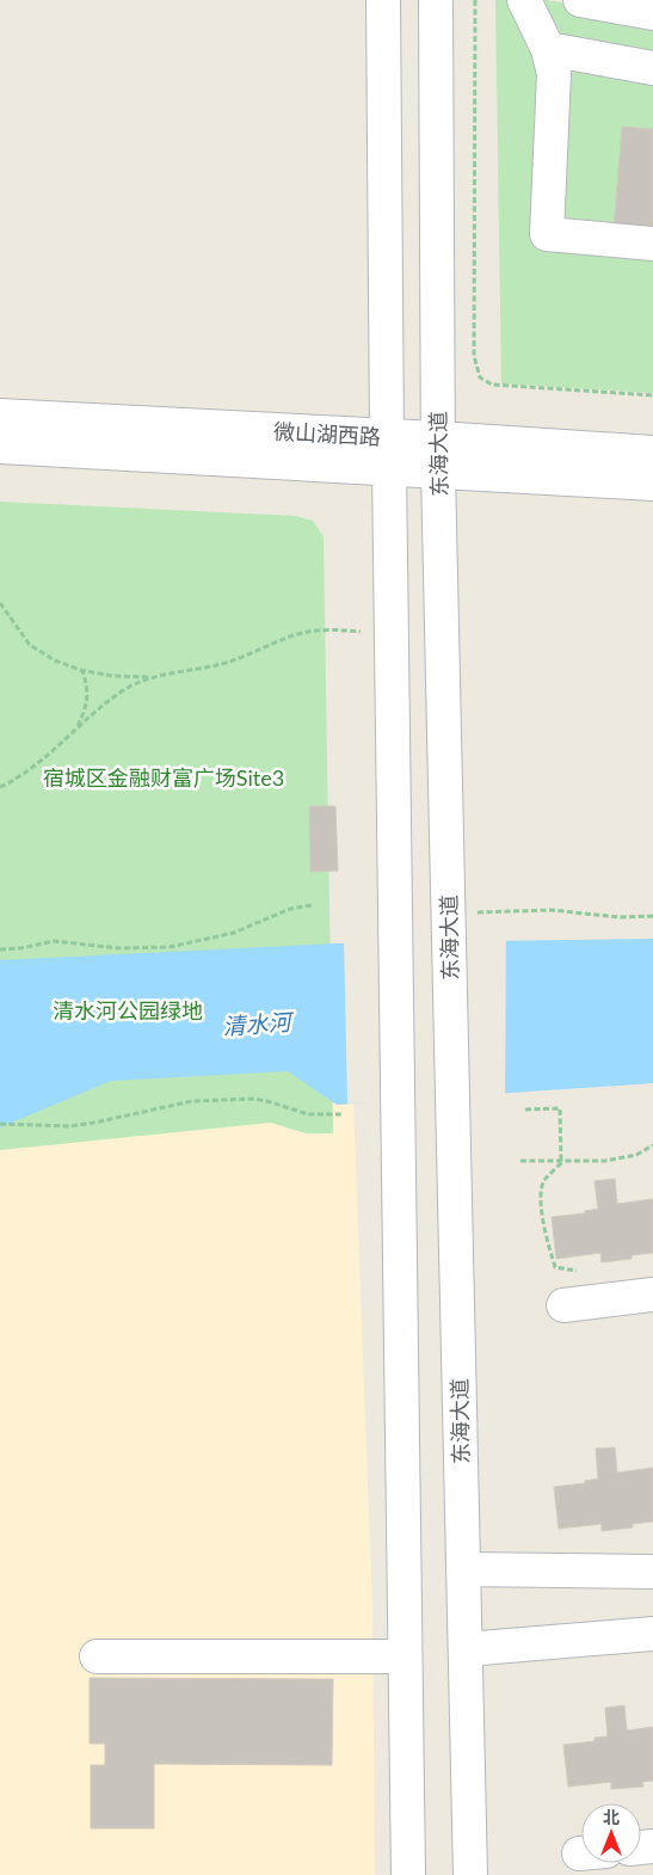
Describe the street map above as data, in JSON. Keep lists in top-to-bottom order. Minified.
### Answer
{"streets":{"street":["微山湖西路","东海大道"]},"crossings":[["微山湖西路","东海大道"]],"water":["清水河"],"parks":["宿城区金融财富广场Site3","清水河公园绿地"],"north":"top"}
